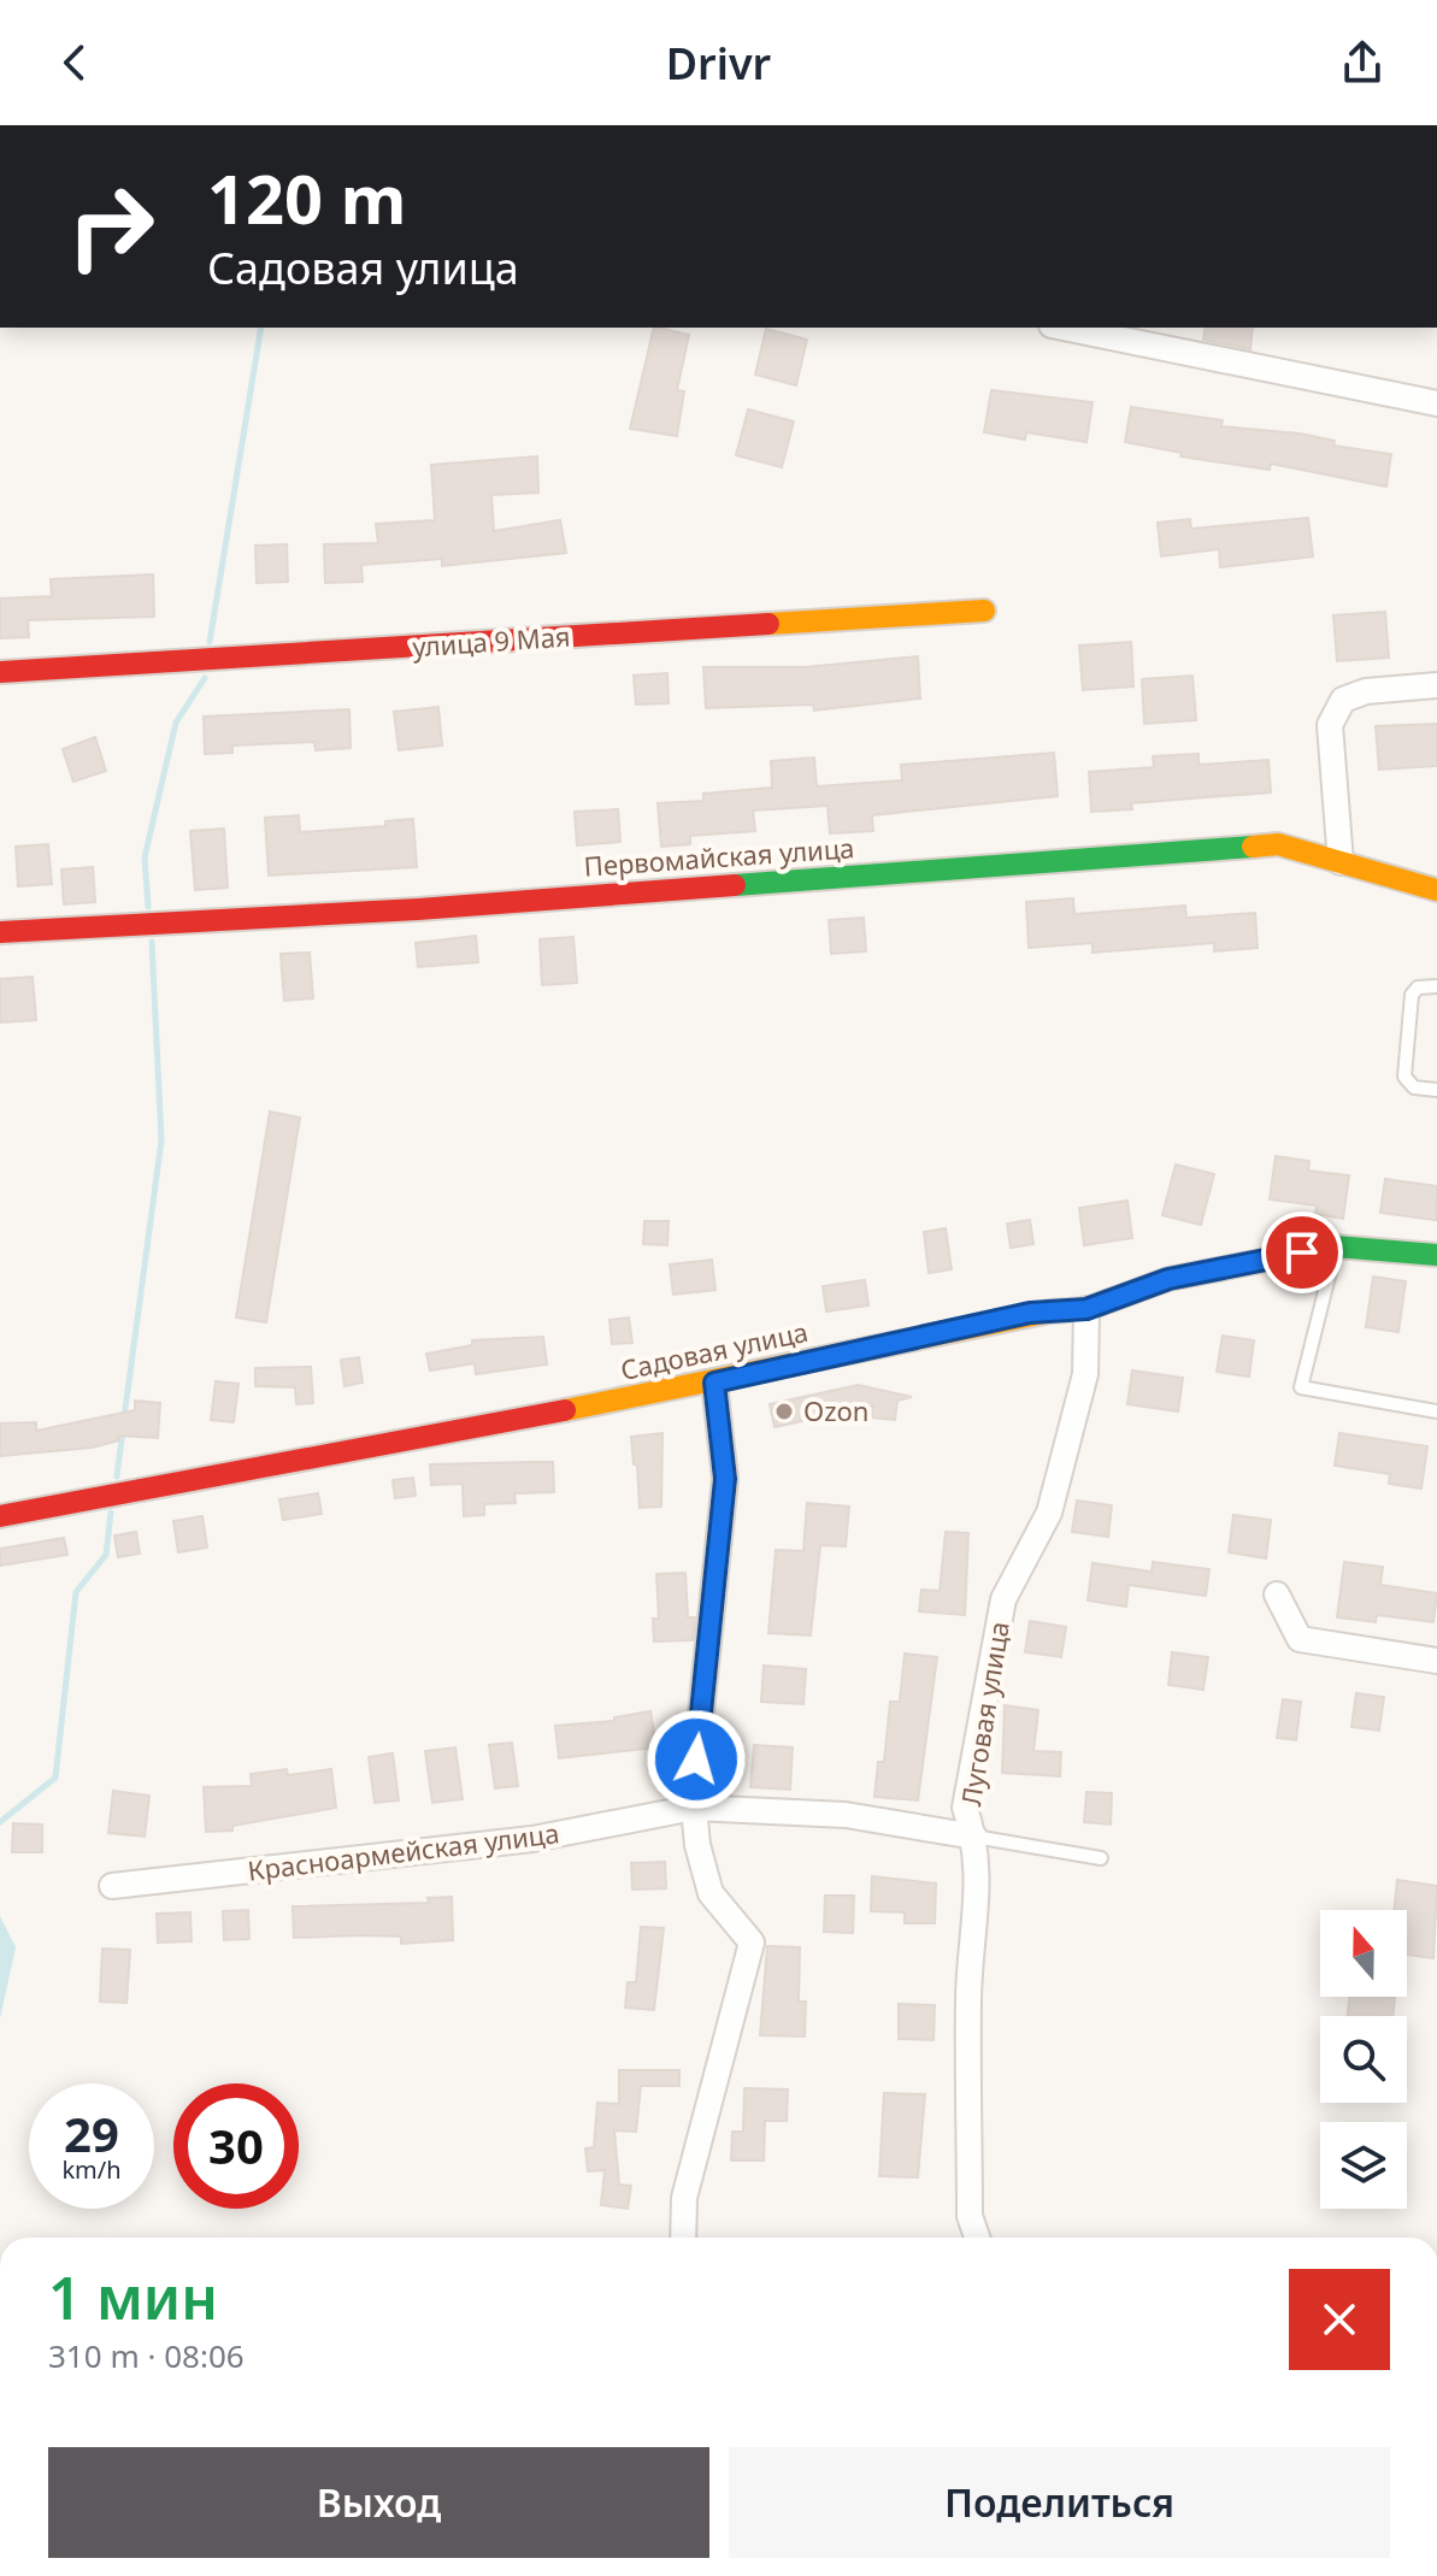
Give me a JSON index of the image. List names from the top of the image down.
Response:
{
  "streets": {
    "street": [
      "улица 9 Мая",
      "Первомайская улица",
      "Садовая улица",
      "Луговая улица",
      "Красноармейская улица"
    ]
  },
  "crossings": [
    ["Садовая улица", "Луговая улица"],
    ["Луговая улица", "Красноармейская улица"]
  ],
  "places": ["Ozon"],
  "north": "top",
  "page": {
    "header": "Drivr",
    "turn": ["120 m", "Садовая улица"],
    "speed": "29 km/h",
    "limit": "30",
    "heading": ["1 мин", "310 m · 08:06"],
    "buttons": ["Выход", "Поделиться"]
  }
}
